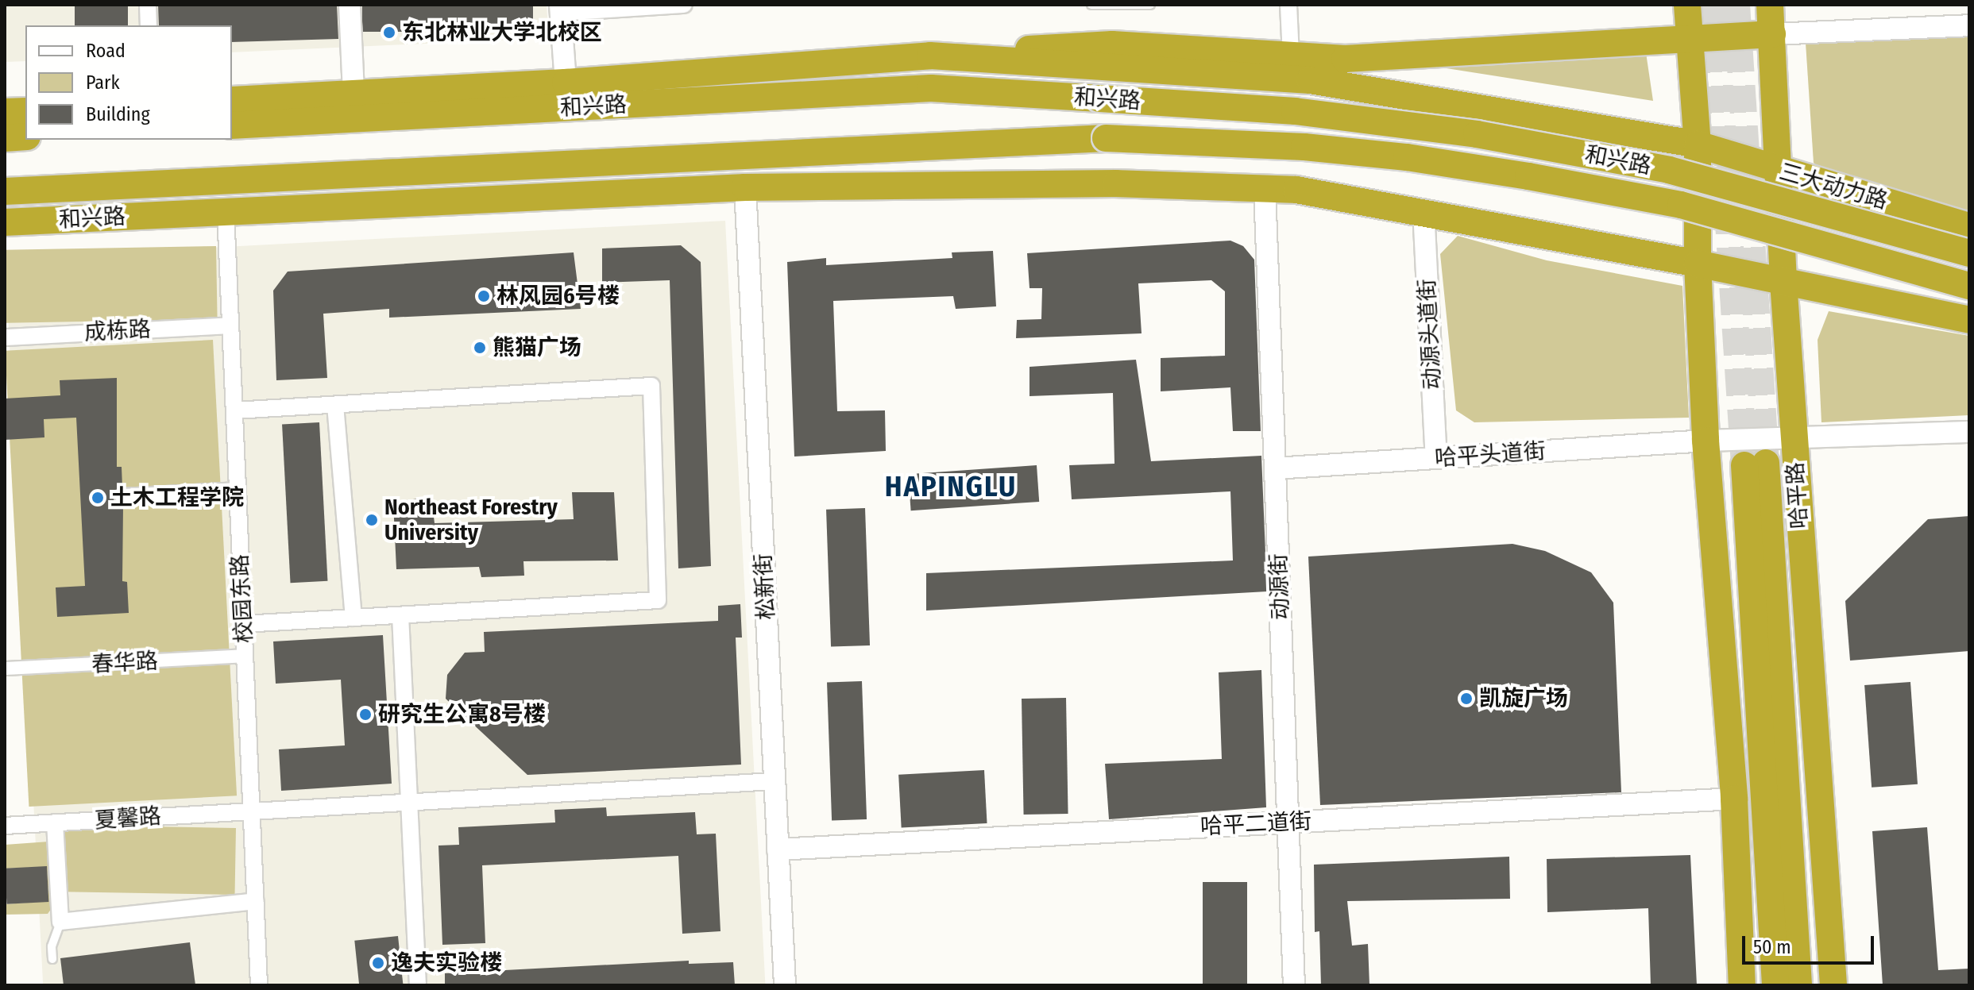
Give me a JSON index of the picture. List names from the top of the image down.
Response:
{
  "streets": {
    "highway": ["和兴路", "三大动力路", "哈平路"],
    "street": [
      "成栋路",
      "动源头道街",
      "哈平头道街",
      "松新街",
      "动源街",
      "校园东路",
      "春华路",
      "夏馨路",
      "哈平二道街"
    ]
  },
  "crossings": [
    ["和兴路", "三大动力路"],
    ["和兴路", "动源头道街"],
    ["和兴路", "哈平路"],
    ["和兴路", "松新街"],
    ["和兴路", "动源街"],
    ["和兴路", "校园东路"],
    ["三大动力路", "哈平路"],
    ["成栋路", "校园东路"],
    ["动源头道街", "哈平头道街"],
    ["哈平头道街", "哈平路"],
    ["哈平头道街", "动源街"],
    ["松新街", "夏馨路"],
    ["松新街", "哈平二道街"],
    ["动源街", "哈平二道街"],
    ["校园东路", "春华路"],
    ["校园东路", "夏馨路"]
  ],
  "districts": ["HAPINGLU"],
  "places": [
    "东北林业大学北校区",
    "林风园6号楼",
    "熊猫广场",
    "土木工程学院",
    "Northeast Forestry University",
    "凯旋广场",
    "研究生公寓8号楼",
    "逸夫实验楼"
  ],
  "legend": ["Road", "Park", "Building"],
  "scale_bar": "50 m"
}
